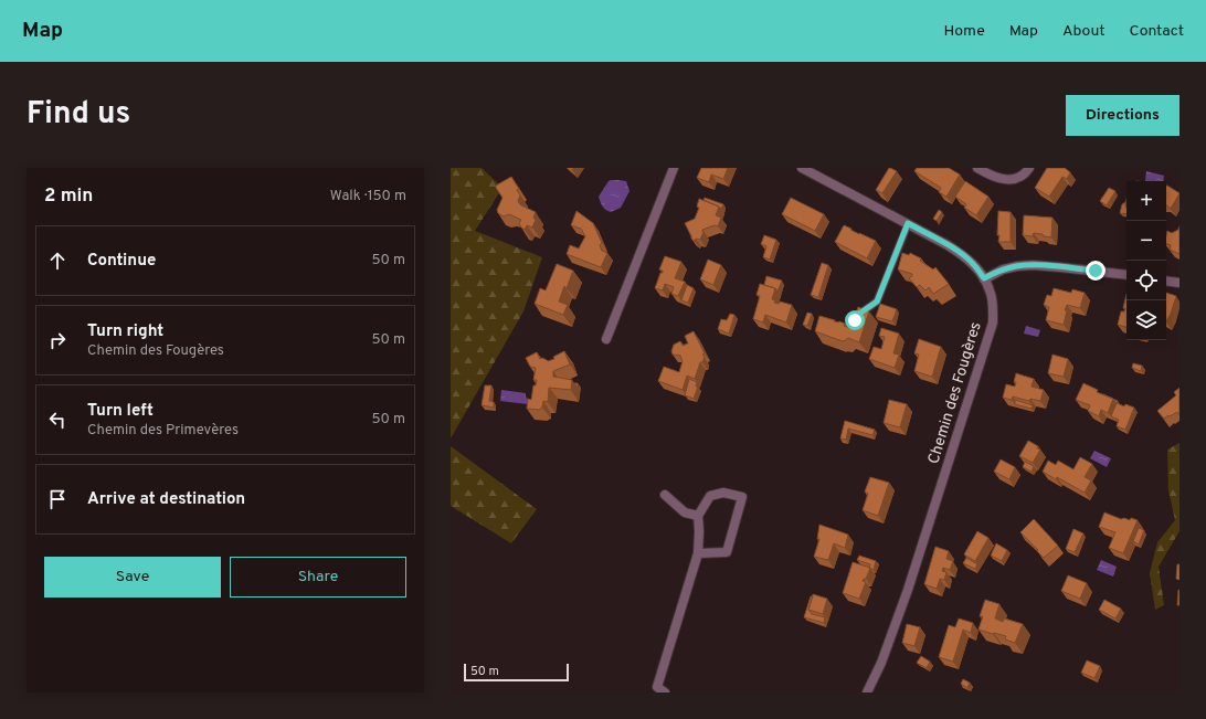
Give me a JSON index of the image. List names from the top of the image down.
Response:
{
  "streets": {
    "street": ["Chemin des Fougères"]
  },
  "scale_bar": "50 m",
  "page": {
    "header": "Map",
    "nav": [
      "Home",
      "Map",
      "About",
      "Contact"
    ],
    "title": "Find us",
    "buttons": [
      "Directions",
      ["Save", "Share"]
    ],
    "heading": ["2 min", "Walk · 150 m"],
    "map_buttons": ["+", "−"],
    "list": [
      ["Continue", "50 m"],
      ["Turn right", "Chemin des Fougères", "50 m"],
      ["Turn left", "Chemin des Primevères", "50 m"],
      "Arrive at destination"
    ],
    "scale": "50 m"
  }
}
